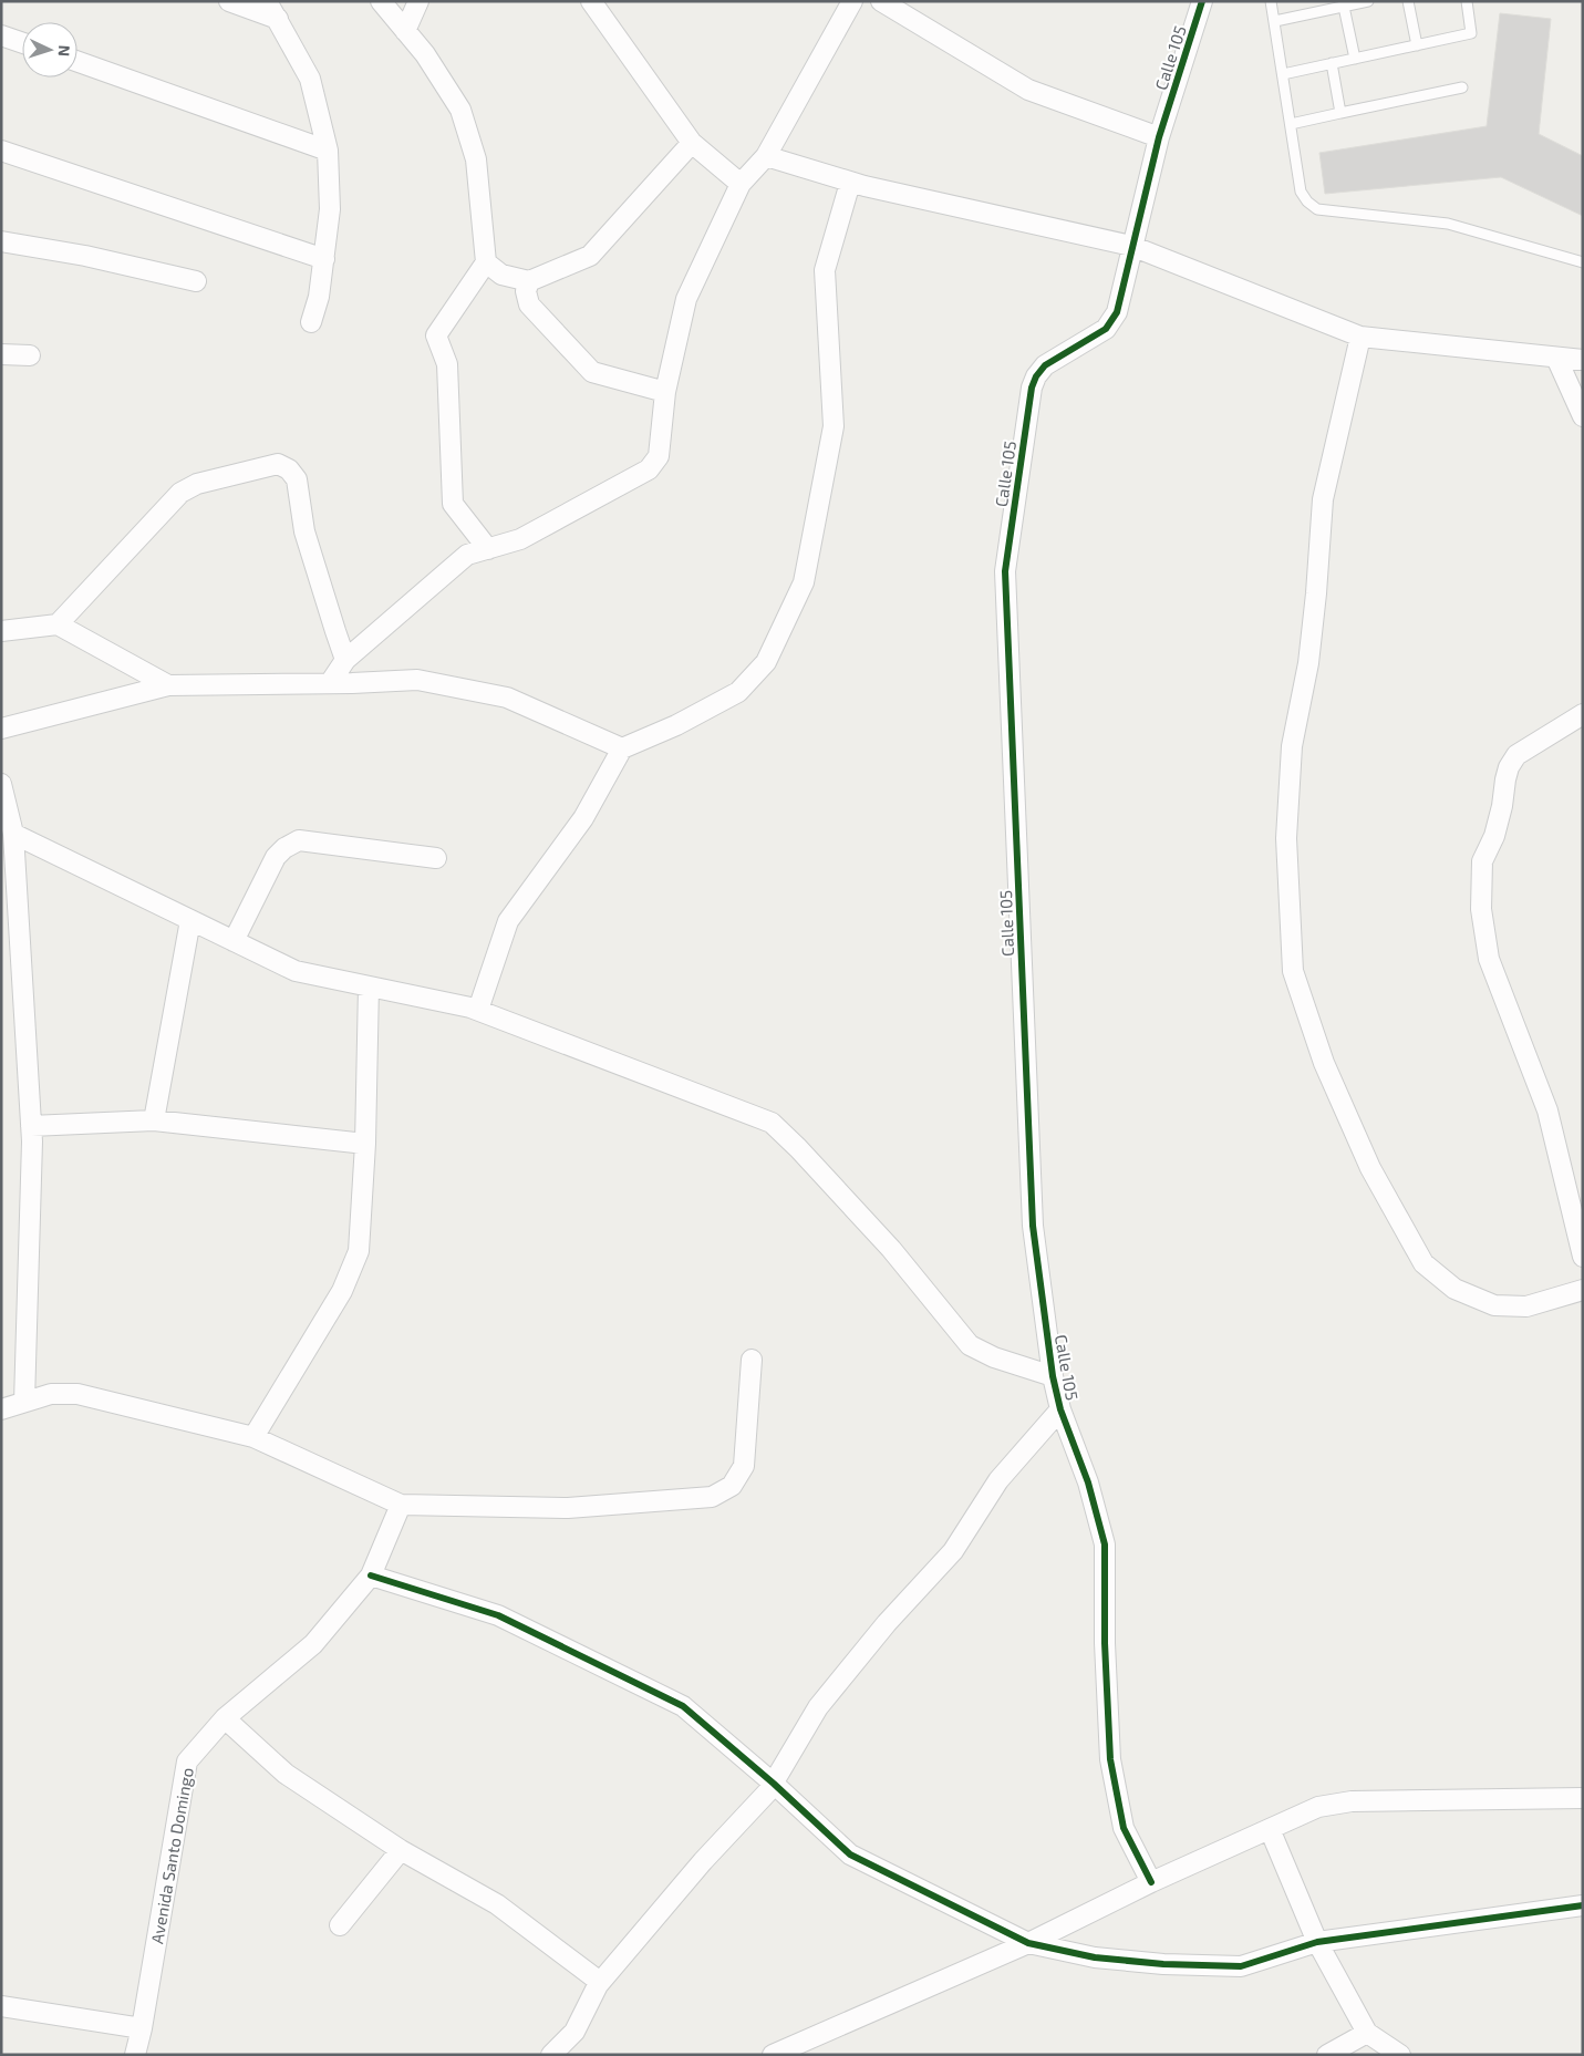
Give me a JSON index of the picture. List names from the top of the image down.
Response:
{
  "streets": {
    "street": ["Calle 105", "Avenida Santo Domingo"]
  },
  "north": "right"
}
